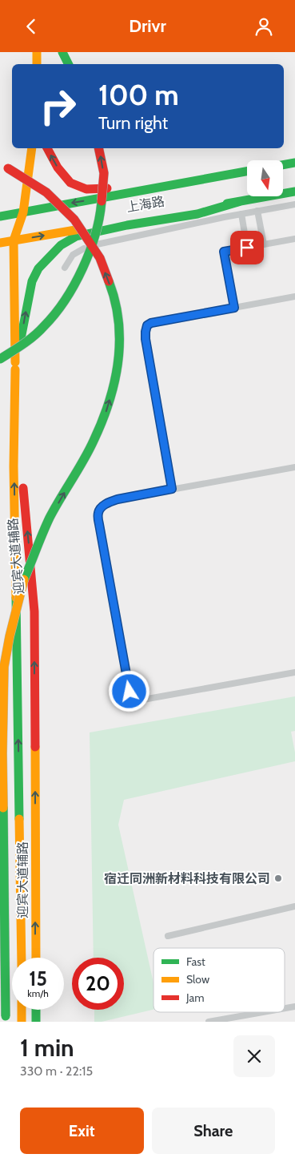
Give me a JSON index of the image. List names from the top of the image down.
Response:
{
  "streets": {
    "main road": ["上海路", "迎宾大道辅路"]
  },
  "crossings": [
    ["上海路", "迎宾大道辅路"]
  ],
  "places": ["宿迁同洲新材料科技有限公司"],
  "legend": ["Fast", "Slow", "Jam"],
  "north": "bottom",
  "page": {
    "header": "Drivr",
    "turn": ["100 m", "Turn right"],
    "speed": "15 km/h",
    "limit": "20",
    "heading": ["1 min", "330 m · 22:15"],
    "buttons": ["Exit", "Share"]
  }
}
